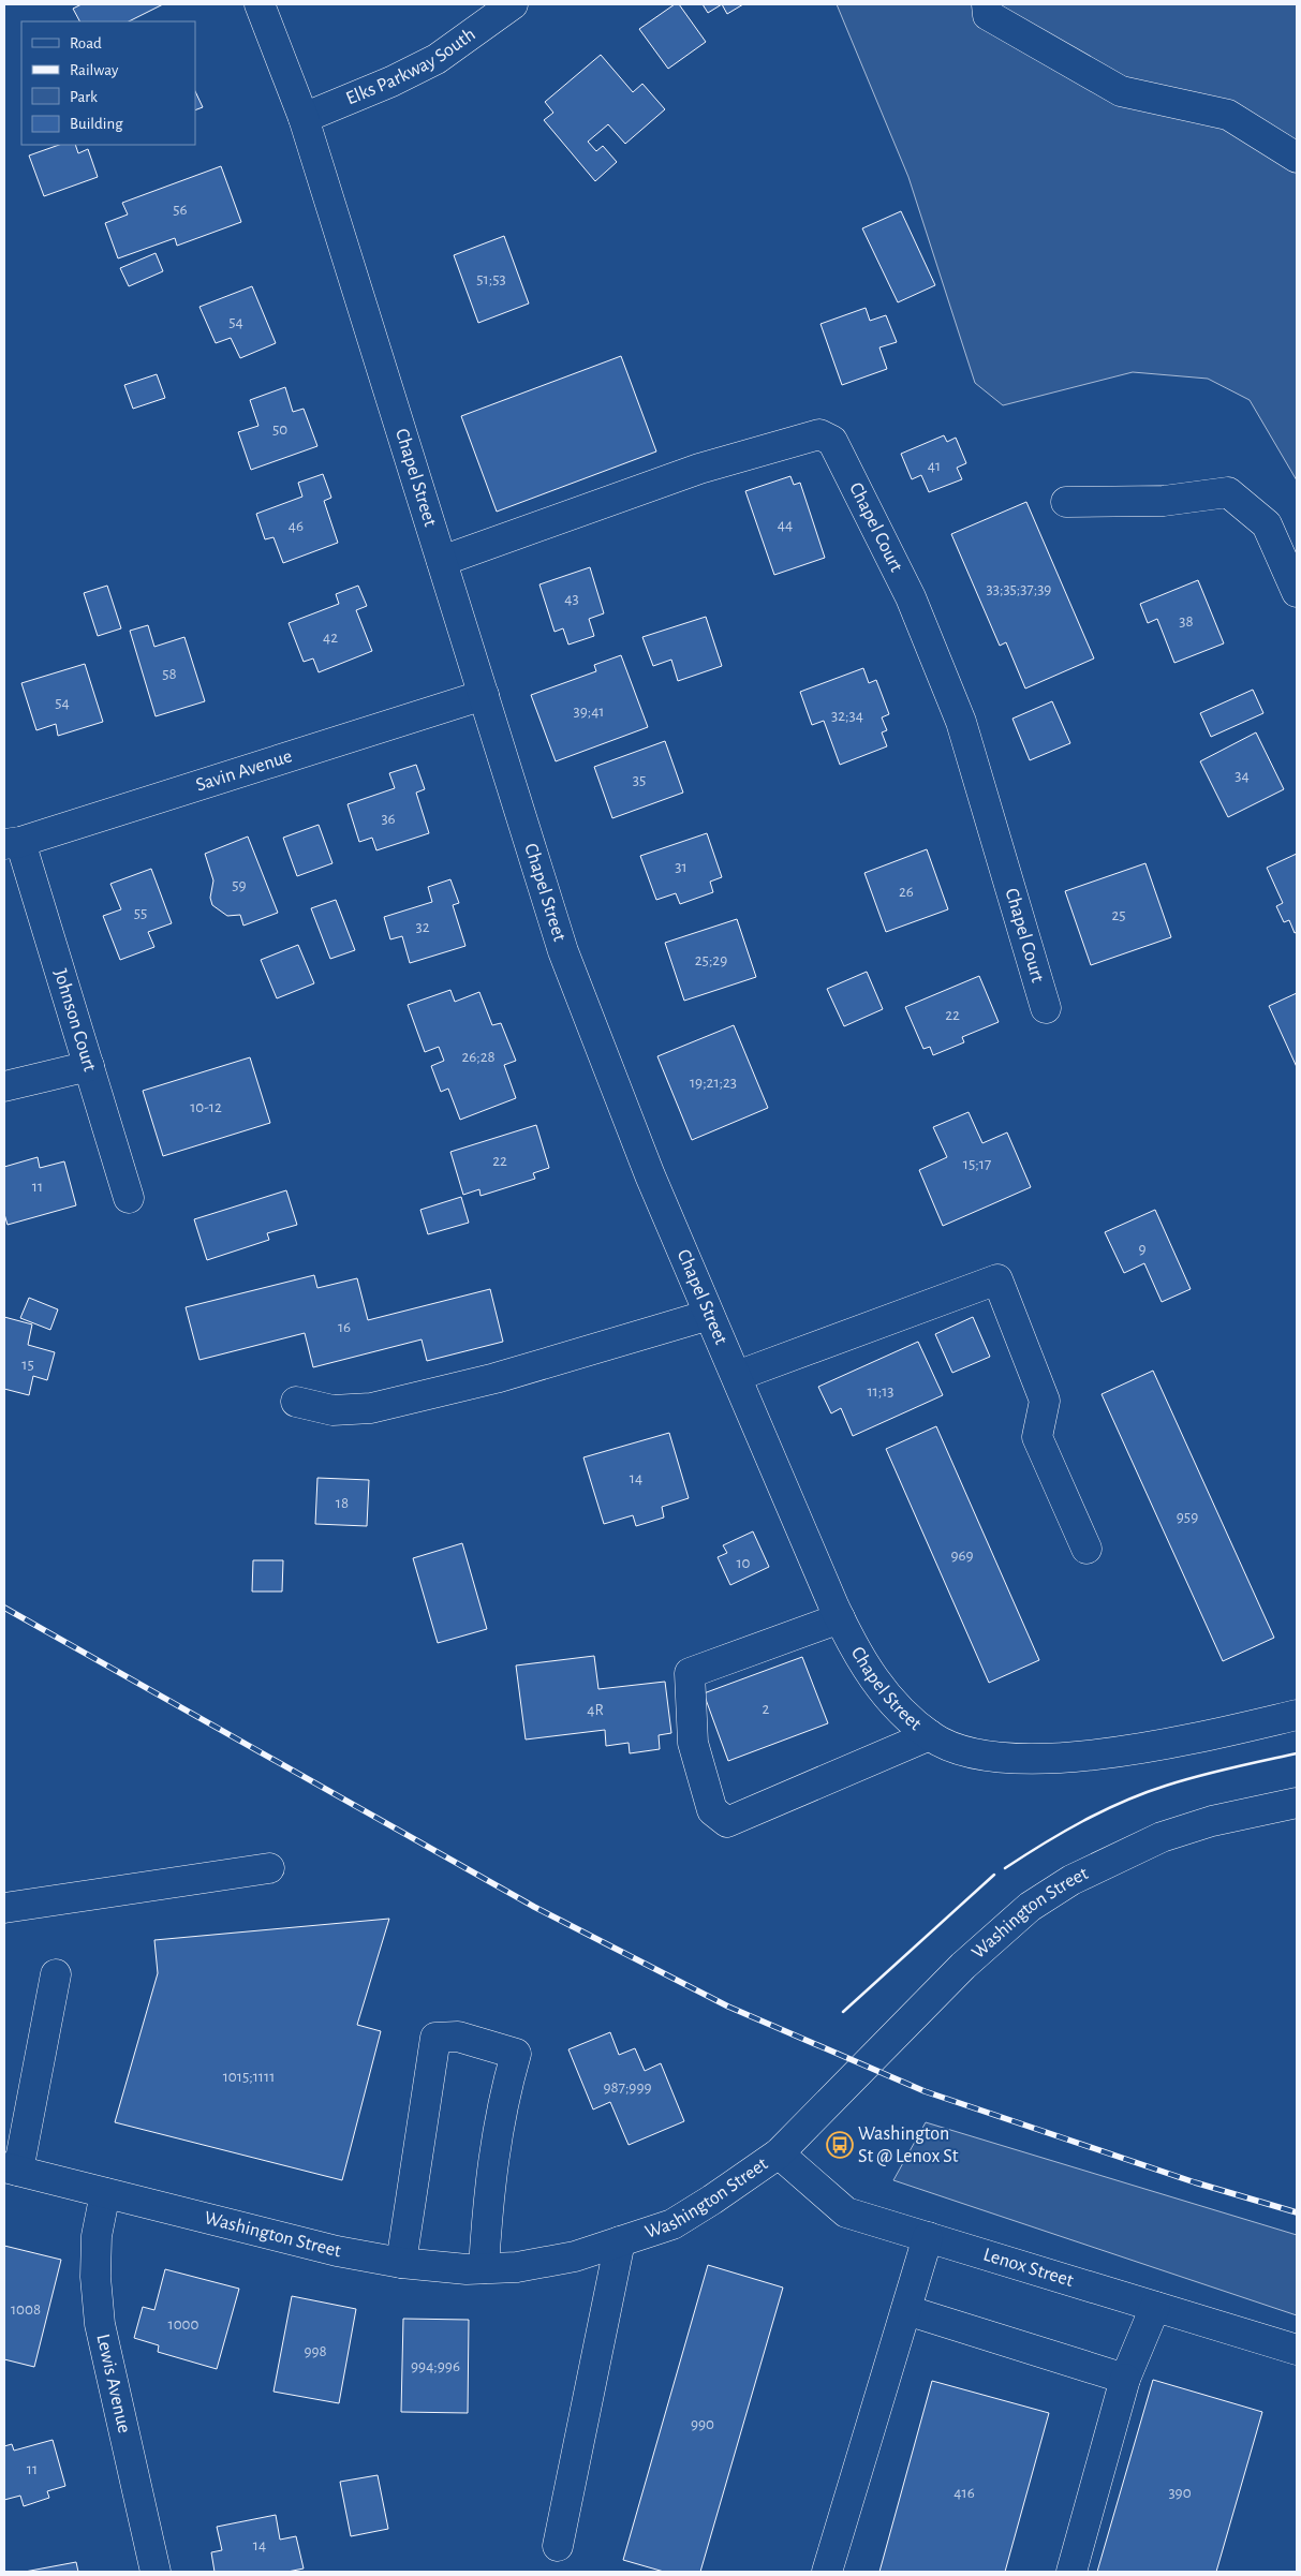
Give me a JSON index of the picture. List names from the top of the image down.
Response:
{
  "streets": {
    "main road": [
      "Elks Parkway South",
      "Chapel Street",
      "Chapel Court",
      "Savin Avenue",
      "Johnson Court",
      "Washington Street",
      "Lenox Street",
      "Lewis Avenue"
    ]
  },
  "crossings": [
    ["Elks Parkway South", "Chapel Street"],
    ["Chapel Street", "Chapel Court"],
    ["Chapel Street", "Savin Avenue"],
    ["Savin Avenue", "Johnson Court"],
    ["Washington Street", "Lenox Street"],
    ["Washington Street", "Lewis Avenue"]
  ],
  "places": {
    "bus stop": ["Washington St @ Lenox St"]
  },
  "house_numbers": [
    "56",
    "51;53",
    "54",
    "50",
    "41",
    "44",
    "46",
    "33;35;37;39",
    "43",
    "38",
    "42",
    "58",
    "54",
    "39;41",
    "32;34",
    "34",
    "35",
    "36",
    "31",
    "59",
    "26",
    "55",
    "25",
    "32",
    "25;29",
    "22",
    "26;28",
    "19;21;23",
    "10-12",
    "22",
    "15;17",
    "11",
    "9",
    "16",
    "15",
    "11;13",
    "14",
    "18",
    "959",
    "969",
    "10",
    "2",
    "4R",
    "1015;1111",
    "987;999",
    "1008",
    "1000",
    "998",
    "994;996",
    "990",
    "11",
    "416",
    "390",
    "14"
  ],
  "legend": [
    "Road",
    "Railway",
    "Park",
    "Building"
  ]
}
